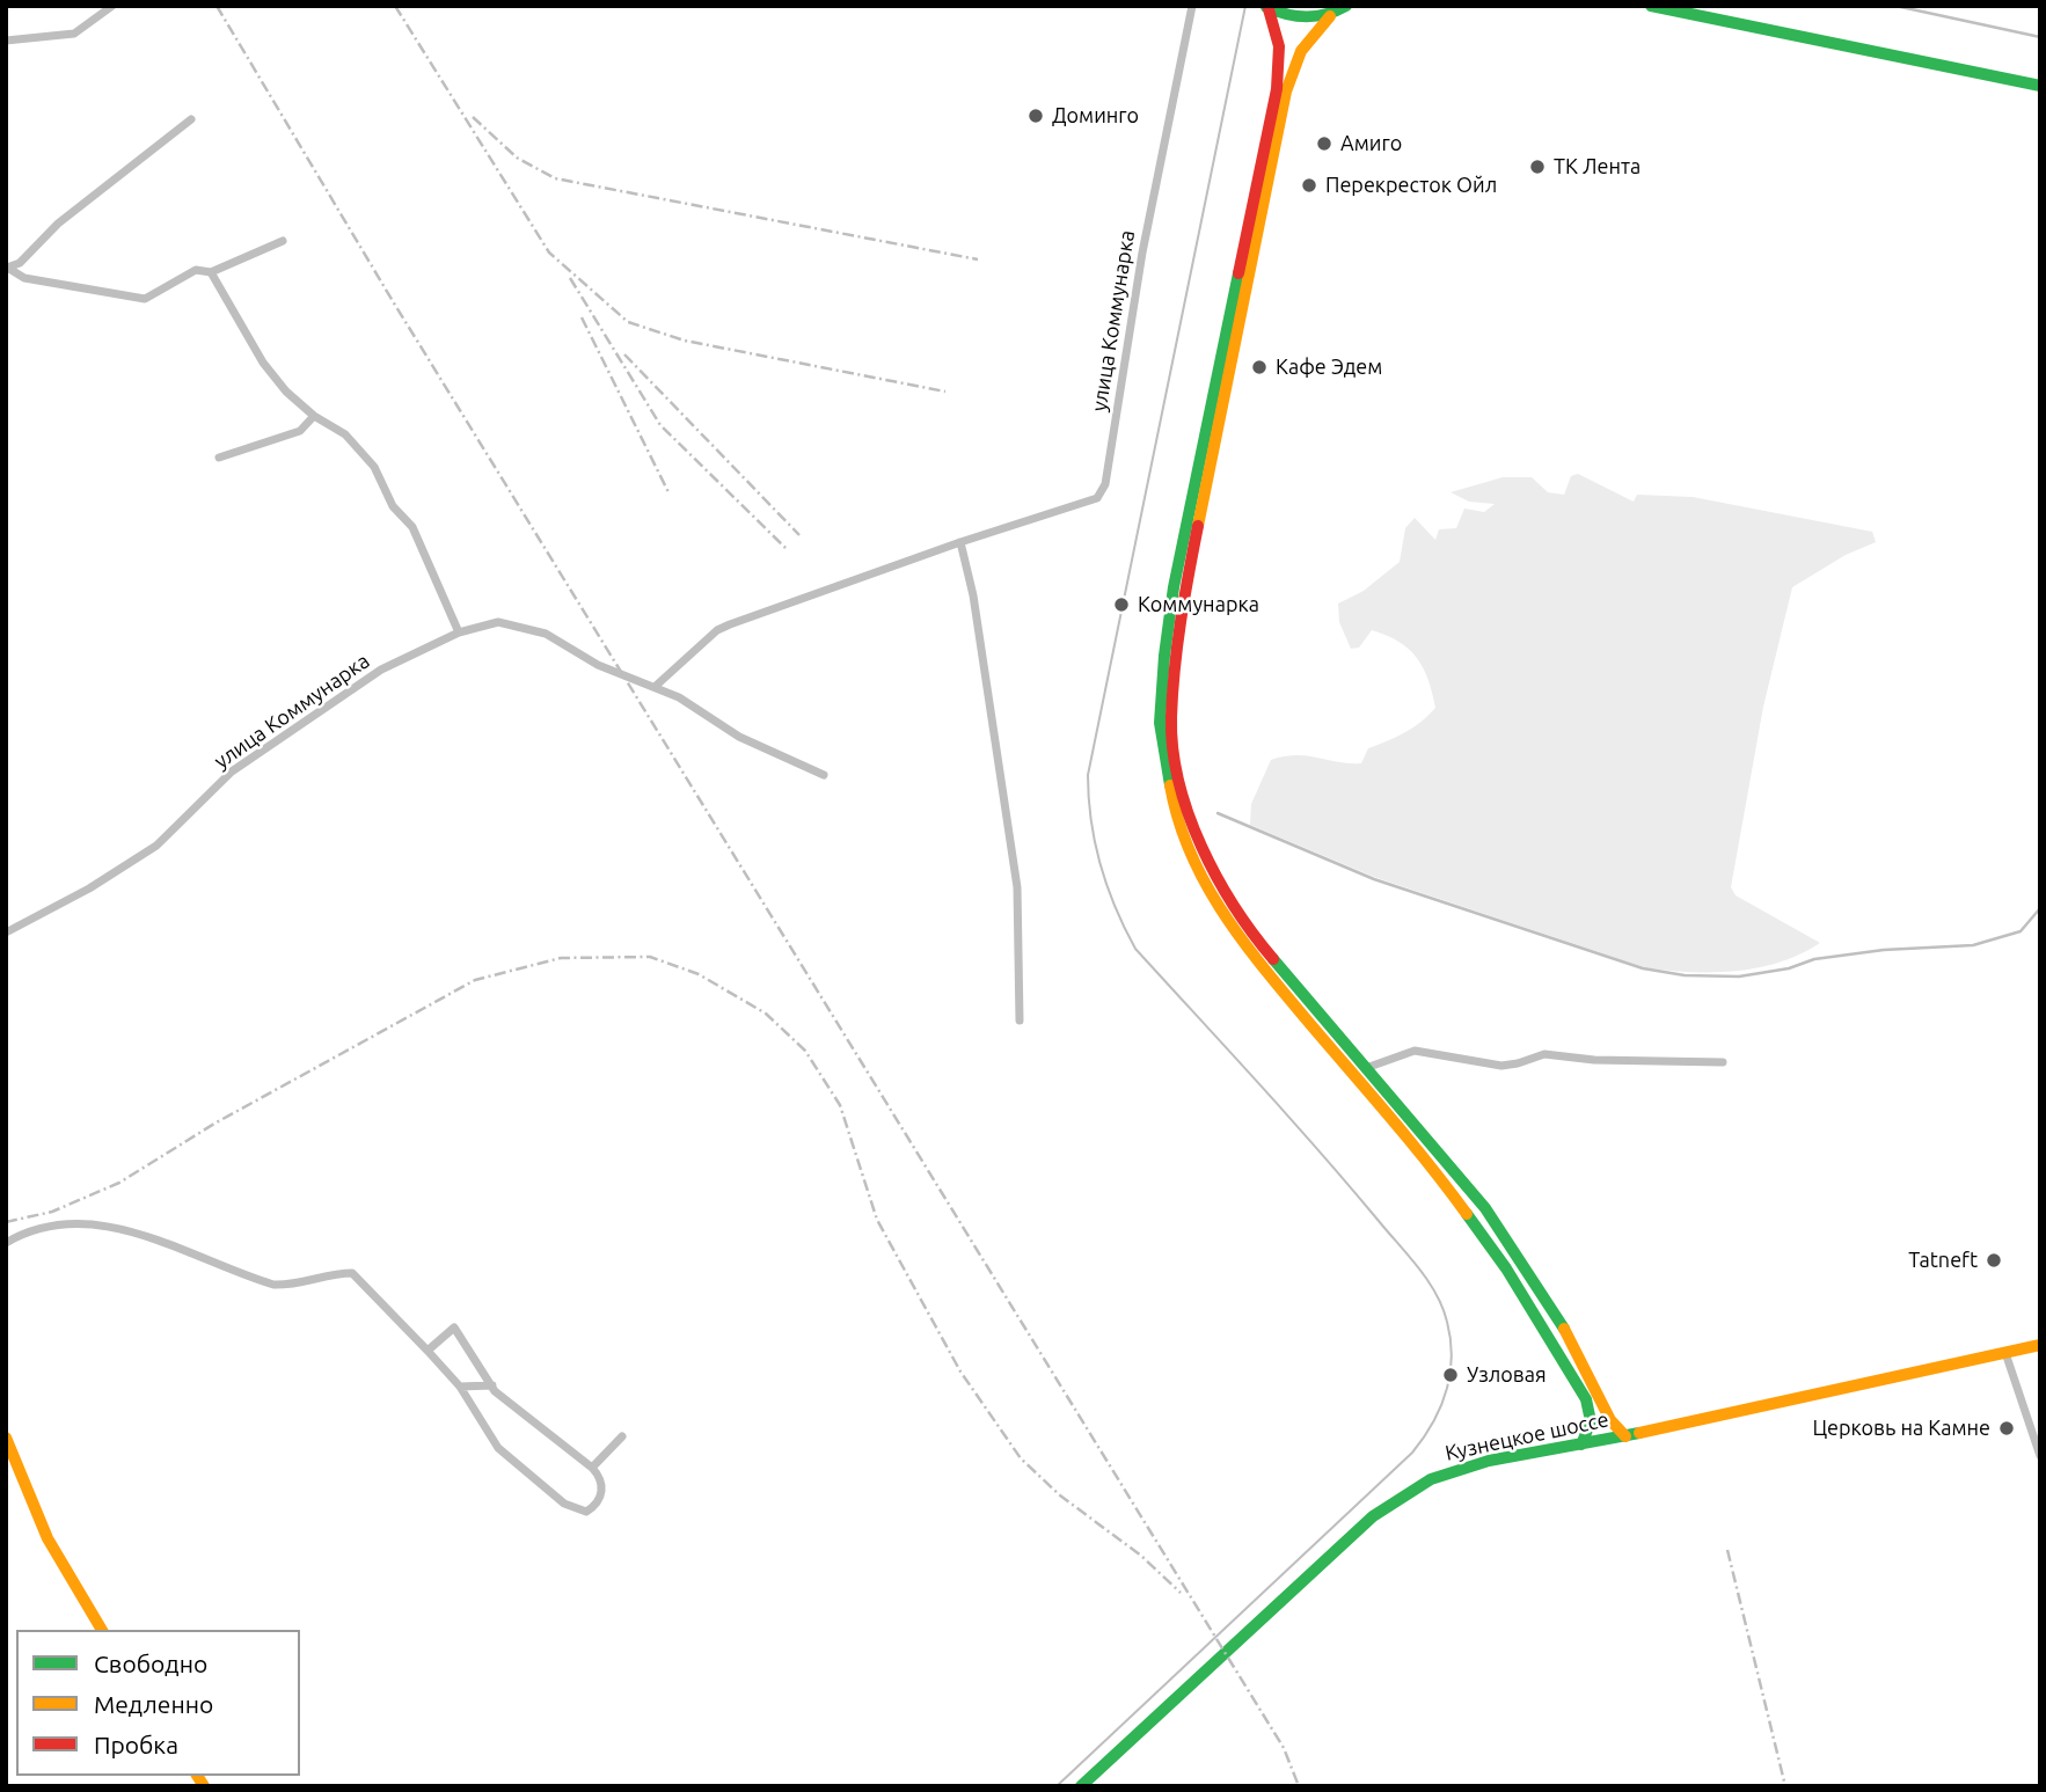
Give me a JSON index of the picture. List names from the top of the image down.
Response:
{
  "streets": {
    "main road": ["Кузнецкое шоссе"],
    "street": ["улица Коммунарка"]
  },
  "places": [
    "Доминго",
    "Амиго",
    "ТК Лента",
    "Перекресток Ойл",
    "Кафе Эдем",
    "Коммунарка",
    "Tatneft",
    "Узловая",
    "Церковь на Камне"
  ],
  "legend": ["Свободно", "Медленно", "Пробка"]
}
